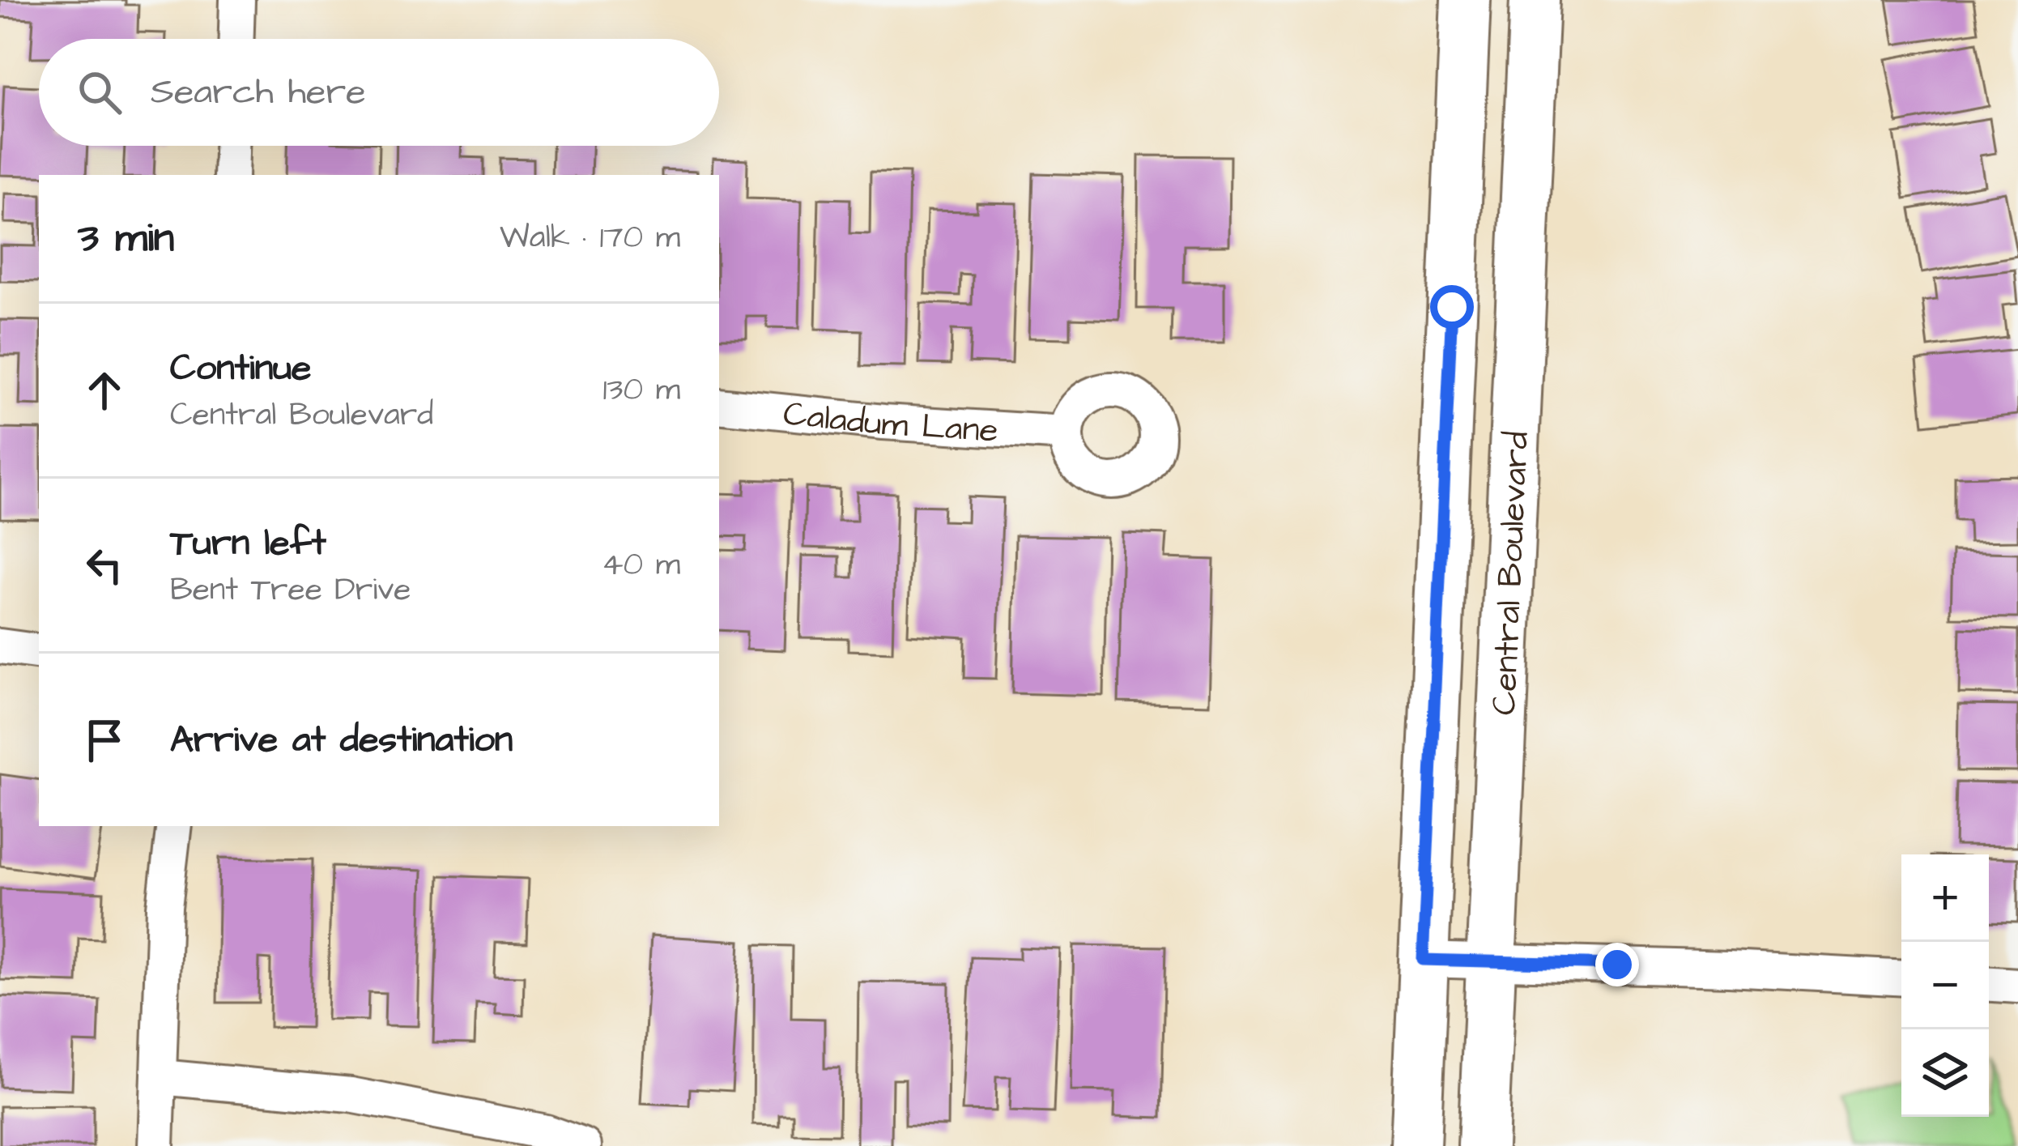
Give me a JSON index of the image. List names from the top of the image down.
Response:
{
  "streets": {
    "street": ["Caladum Lane", "Central Boulevard"]
  },
  "page": {
    "search": "Search here",
    "heading": ["3 min", "Walk · 170 m"],
    "list": [
      ["Continue", "Central Boulevard", "130 m"],
      ["Turn left", "Bent Tree Drive", "40 m"],
      "Arrive at destination"
    ],
    "map_buttons": ["+", "−"]
  }
}
